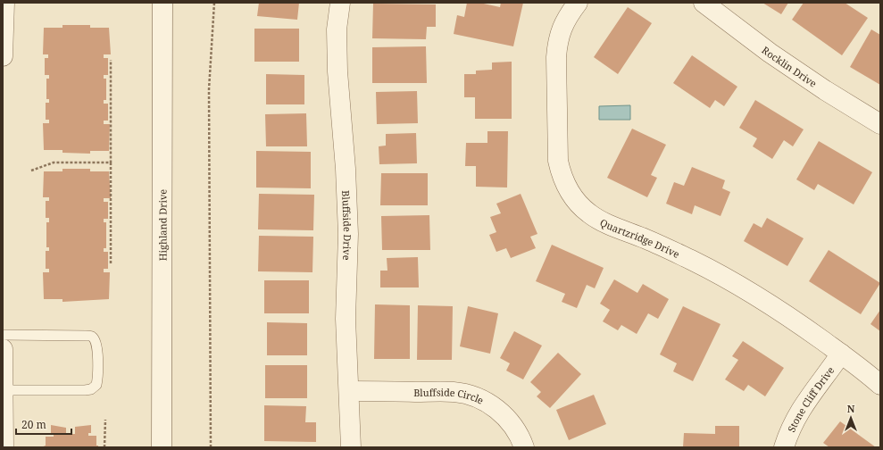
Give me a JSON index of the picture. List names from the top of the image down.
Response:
{
  "streets": {
    "street": [
      "Rocklin Drive",
      "Highland Drive",
      "Bluffside Drive",
      "Quartzridge Drive",
      "Bluffside Circle",
      "Stone Cliff Drive"
    ]
  },
  "crossings": [
    ["Bluffside Drive", "Bluffside Circle"],
    ["Quartzridge Drive", "Stone Cliff Drive"]
  ],
  "scale_bar": "20 m",
  "north": "top"
}
